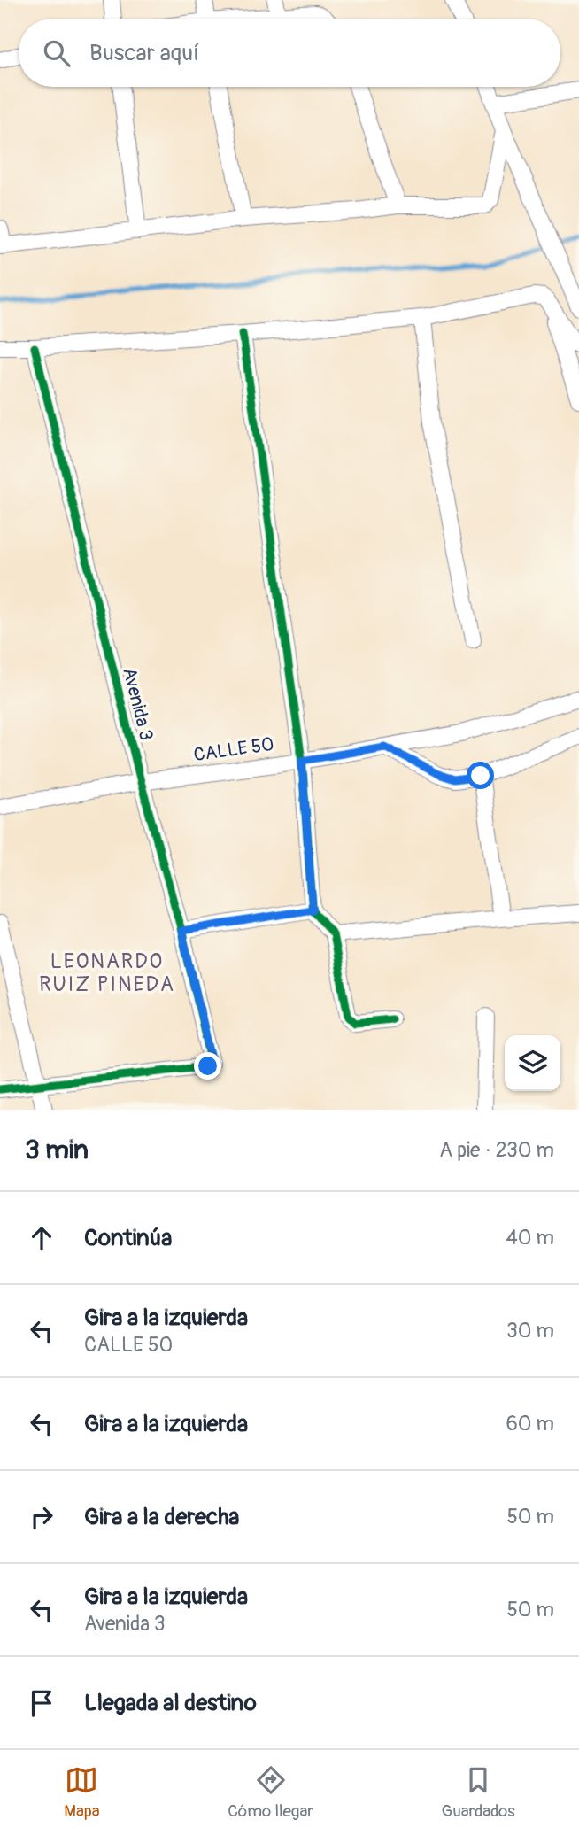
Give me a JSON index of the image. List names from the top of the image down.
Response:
{
  "streets": {
    "street": ["Avenida 3", "CALLE 50"]
  },
  "crossings": [
    ["Avenida 3", "CALLE 50"]
  ],
  "districts": ["LEONARDO RUIZ PINEDA"],
  "page": {
    "search": "Buscar aquí",
    "heading": ["3 min", "A pie · 230 m"],
    "list": [
      ["Continúa", "40 m"],
      ["Gira a la izquierda", "CALLE 50", "30 m"],
      ["Gira a la izquierda", "60 m"],
      ["Gira a la derecha", "50 m"],
      ["Gira a la izquierda", "Avenida 3", "50 m"],
      "Llegada al destino"
    ],
    "nav": ["Mapa", "Cómo llegar", "Guardados"]
  }
}
